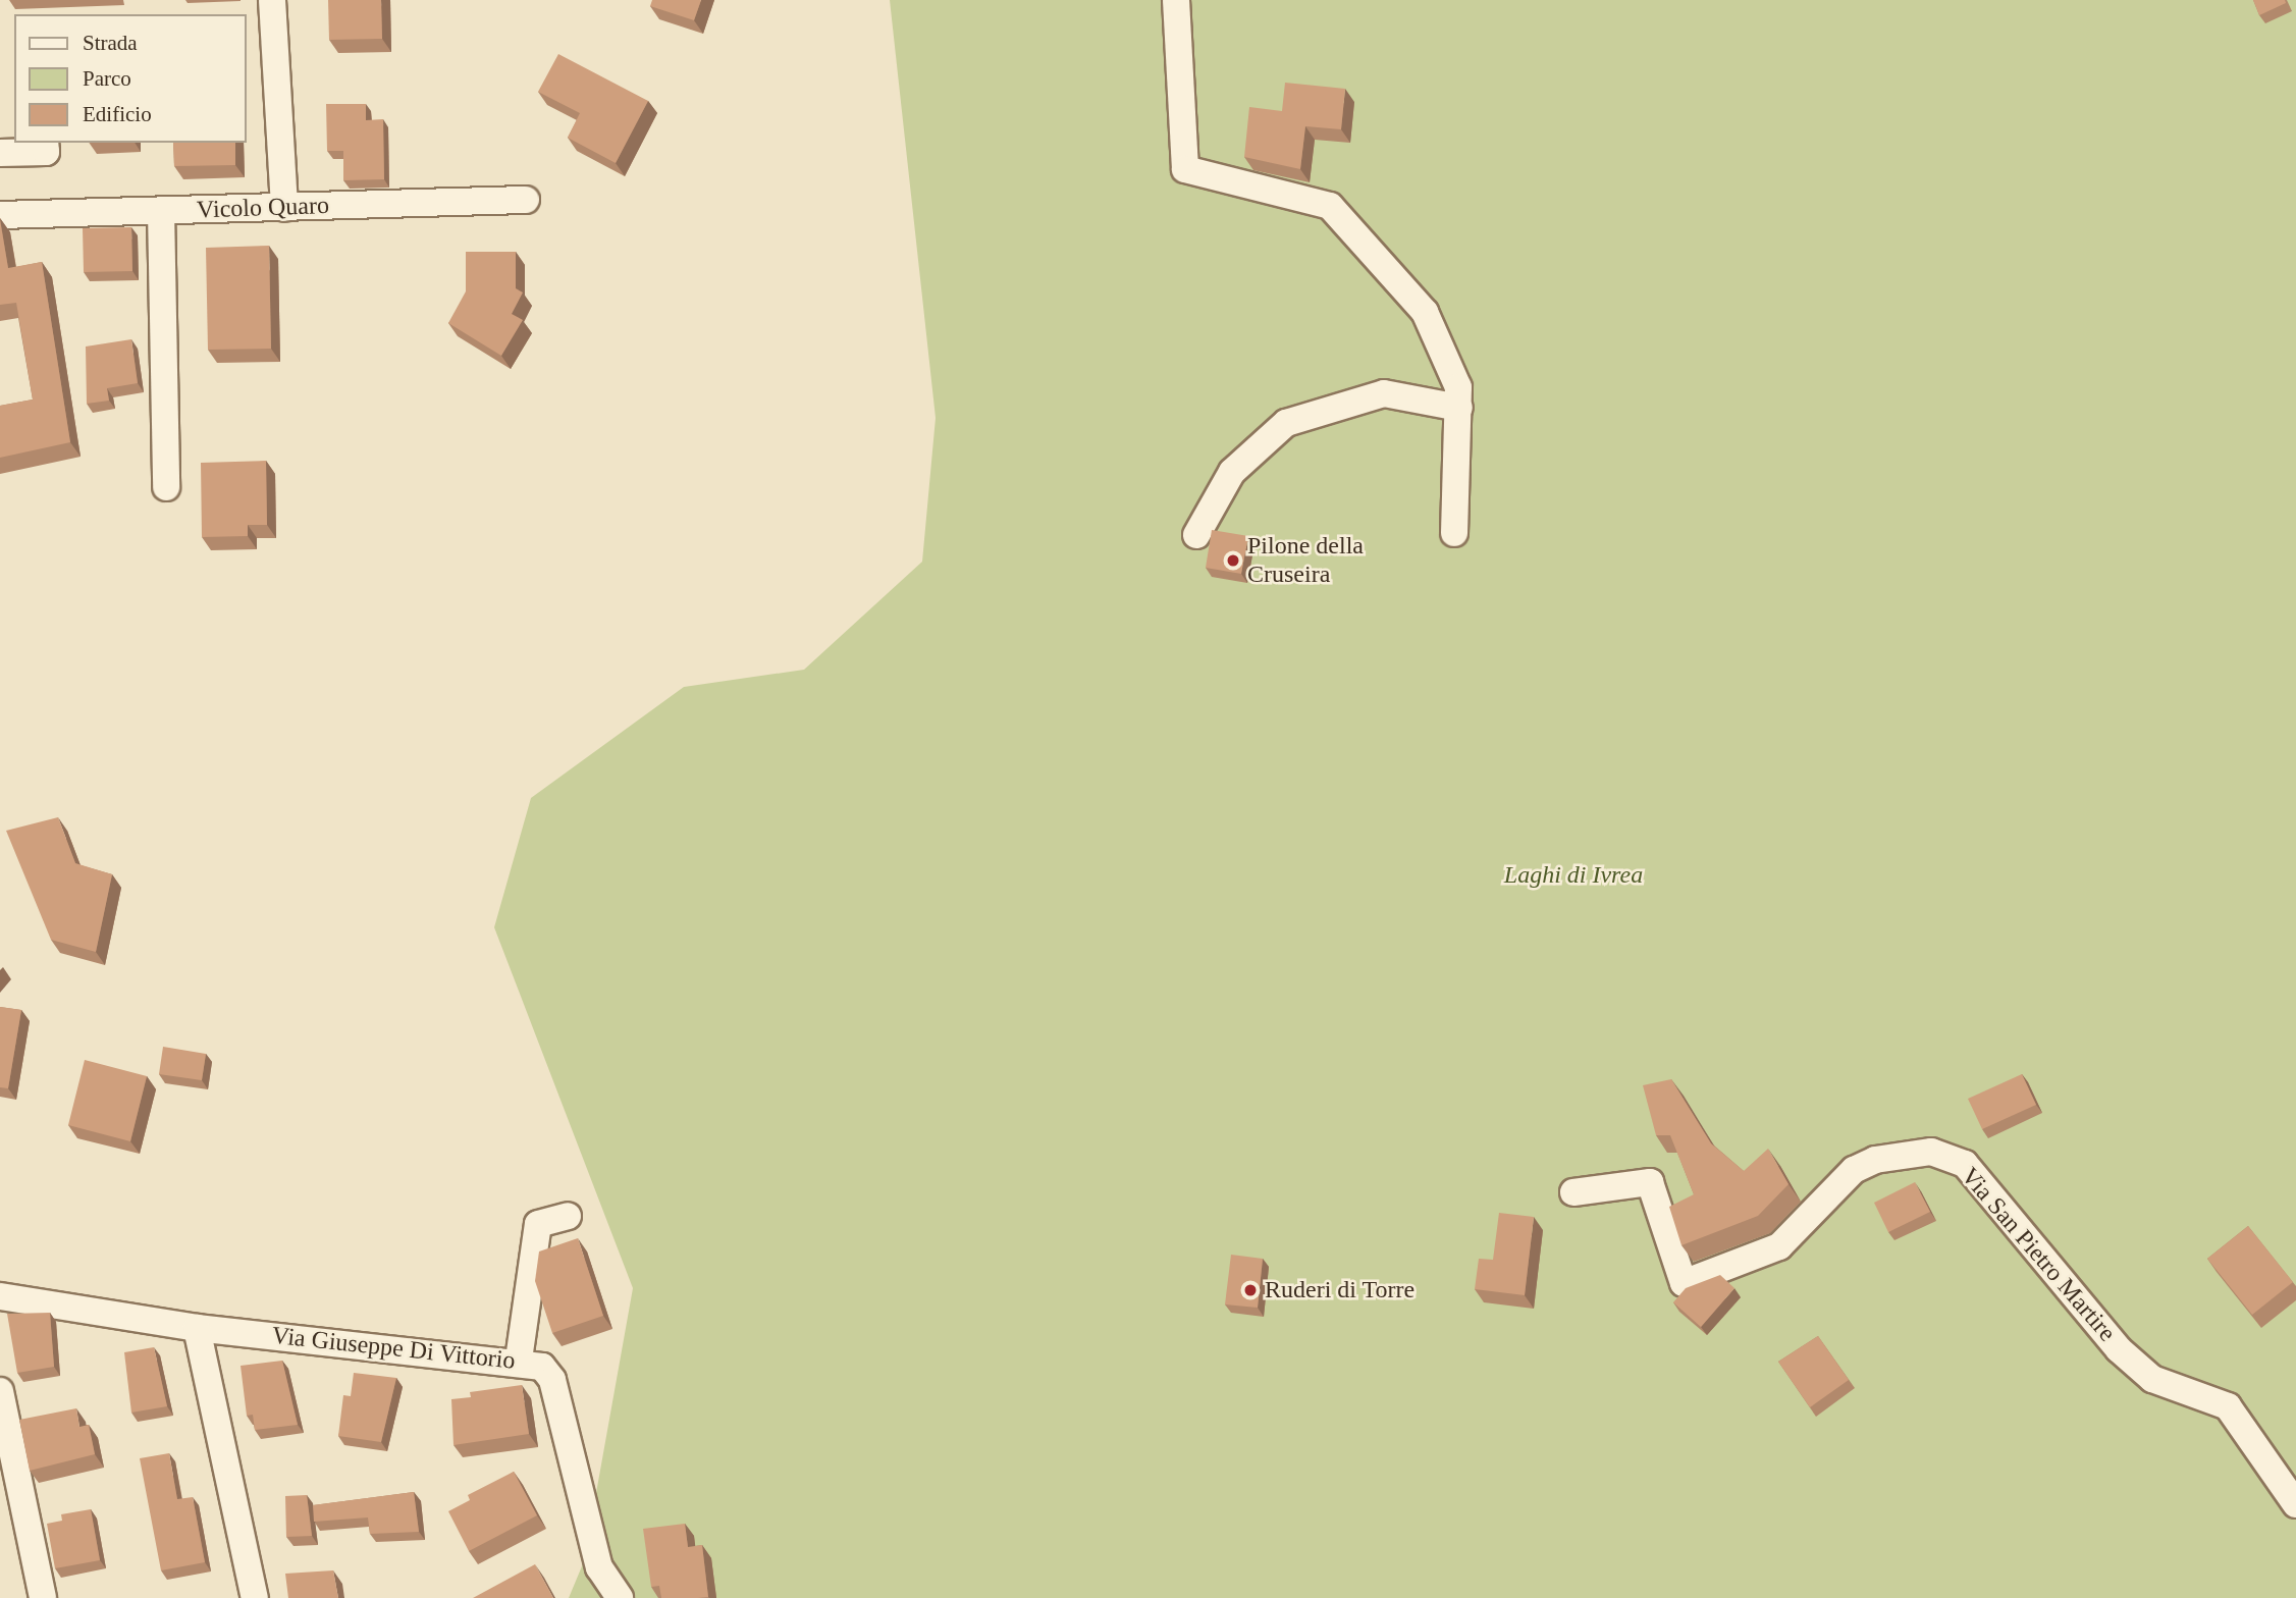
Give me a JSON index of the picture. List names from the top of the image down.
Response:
{
  "streets": {
    "street": ["Vicolo Quaro", "Via San Pietro Martire", "Via Giuseppe Di Vittorio"]
  },
  "parks": ["Laghi di Ivrea"],
  "places": ["Pilone della Cruseira", "Ruderi di Torre"],
  "legend": ["Strada", "Parco", "Edificio"]
}
